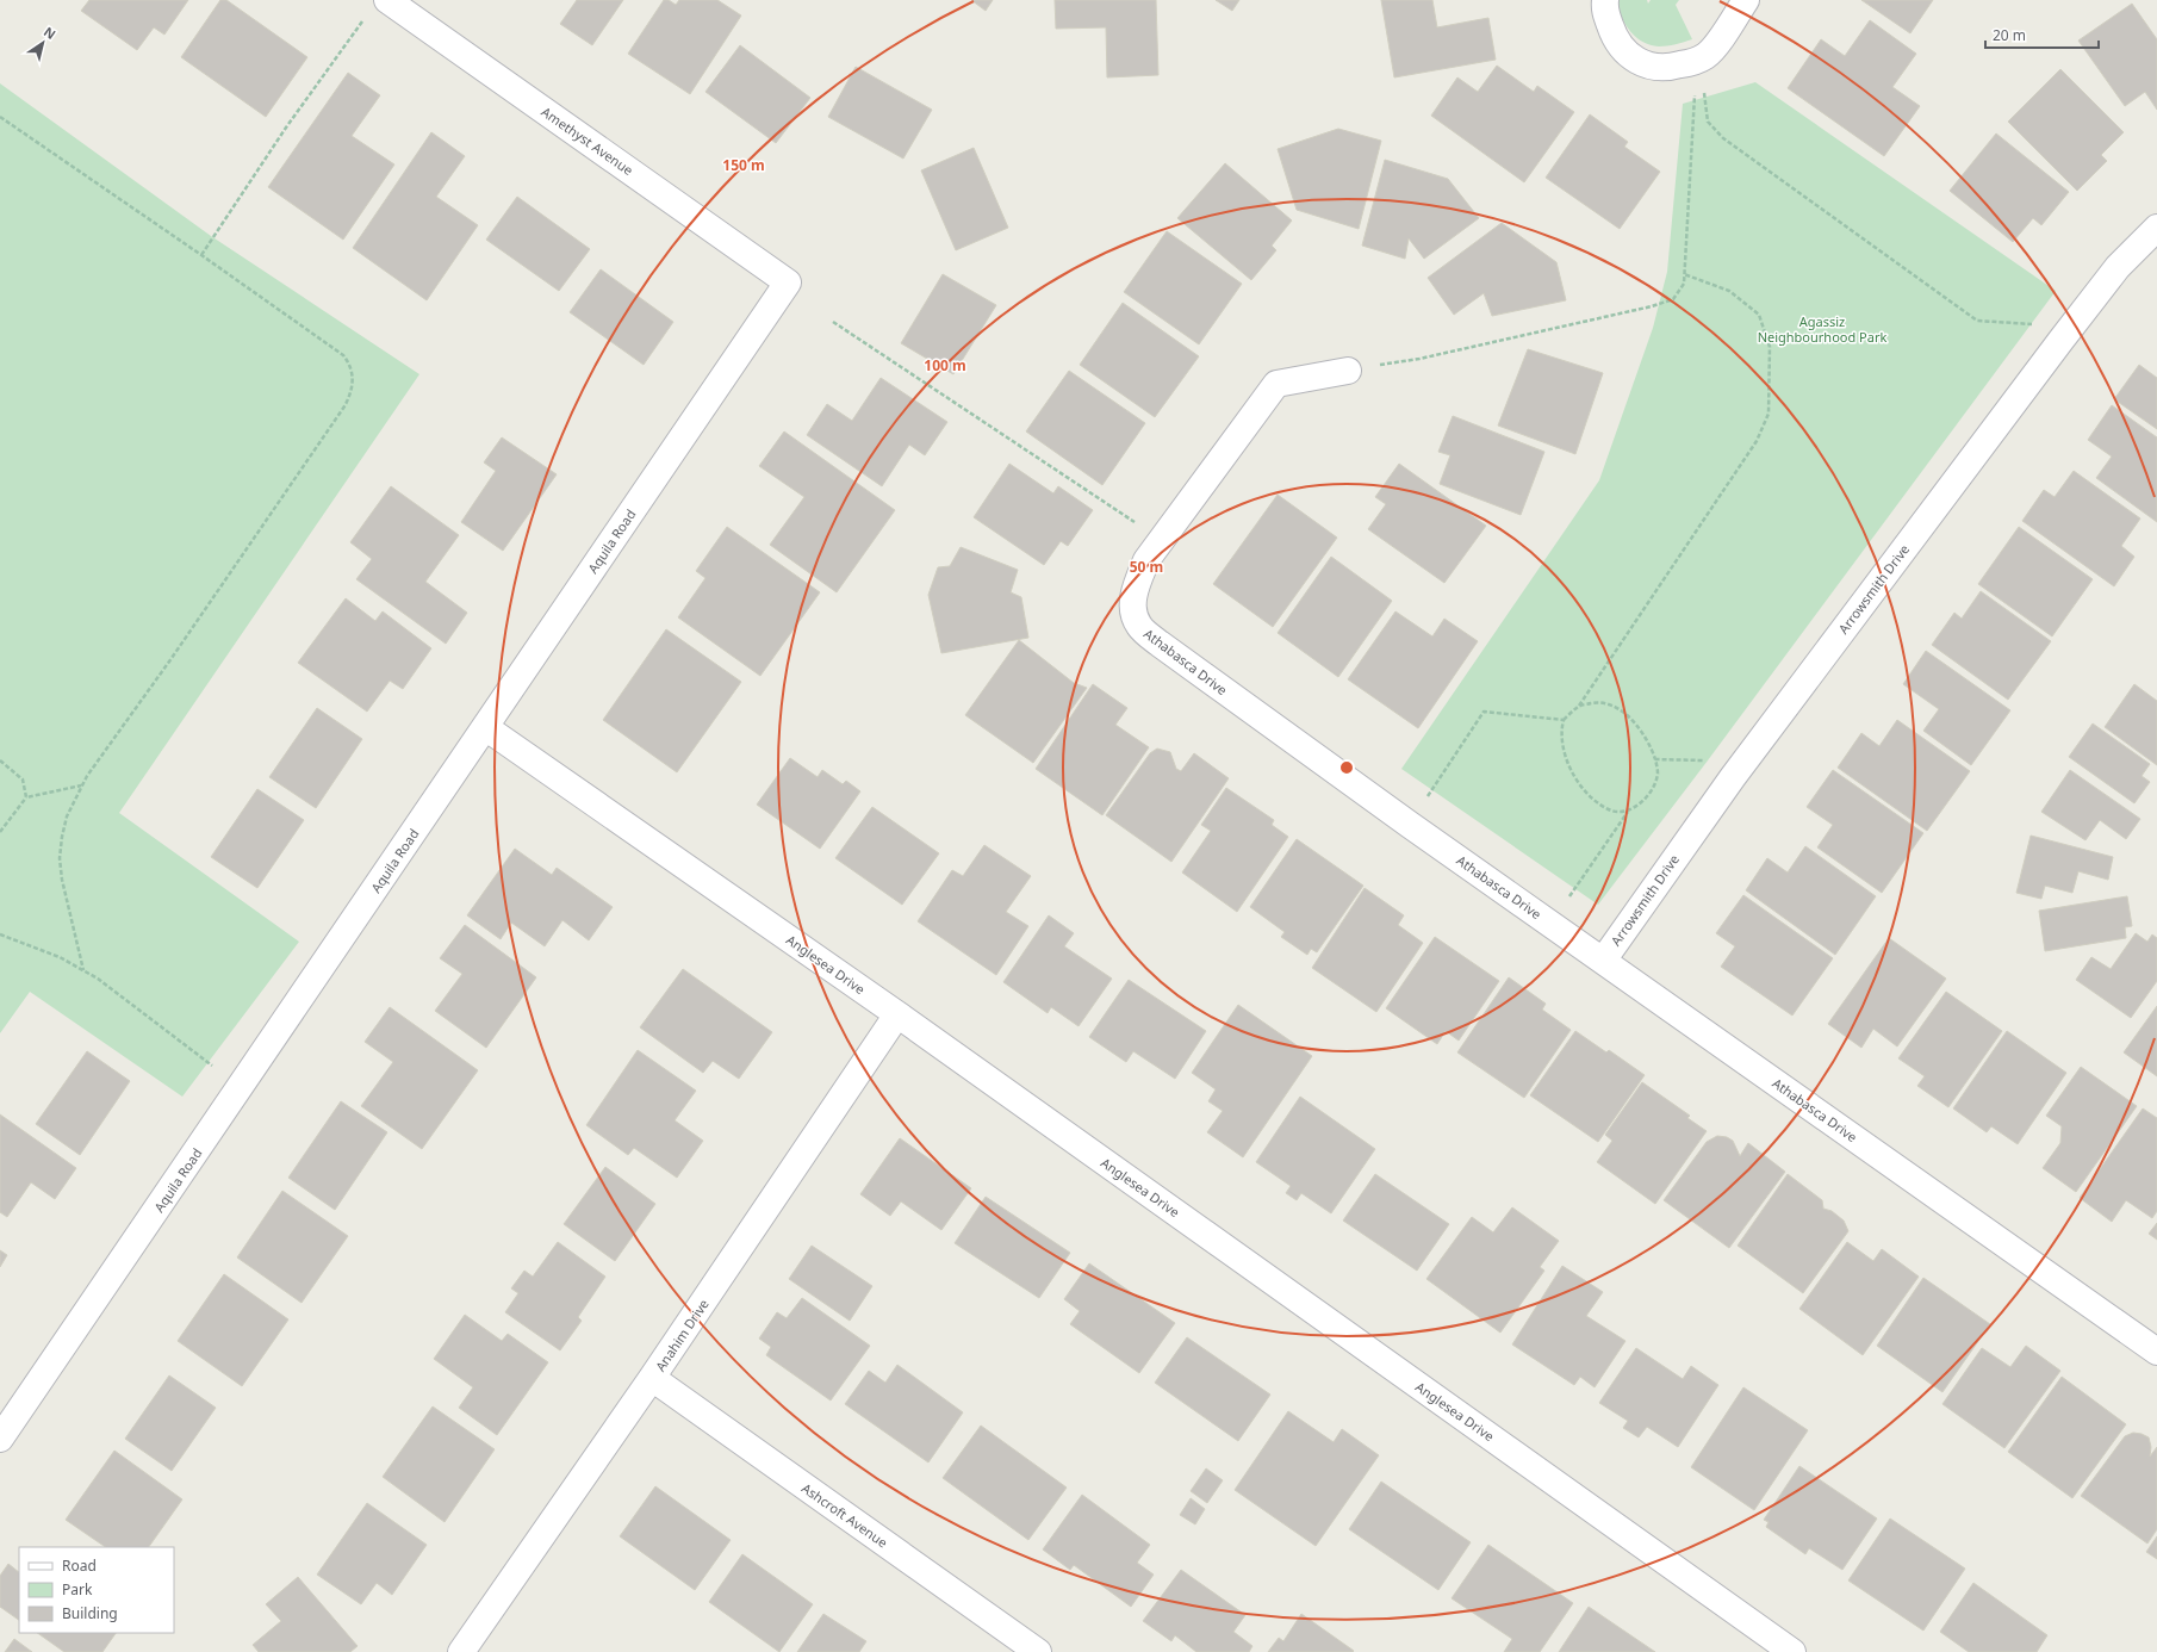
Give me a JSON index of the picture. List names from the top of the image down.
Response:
{
  "streets": {
    "street": [
      "Amethyst Avenue",
      "Aquila Road",
      "Arrowsmith Drive",
      "Athabasca Drive",
      "Anglesea Drive",
      "Anahim Drive",
      "Ashcroft Avenue"
    ]
  },
  "crossings": [
    ["Amethyst Avenue", "Aquila Road"],
    ["Aquila Road", "Anglesea Drive"],
    ["Arrowsmith Drive", "Athabasca Drive"],
    ["Anglesea Drive", "Anahim Drive"],
    ["Anahim Drive", "Ashcroft Avenue"]
  ],
  "parks": ["Agassiz Neighbourhood Park"],
  "legend": ["Road", "Park", "Building"],
  "scale_bar": "20 m",
  "north": "top right",
  "rings": ["150 m", "100 m", "50 m"]
}
